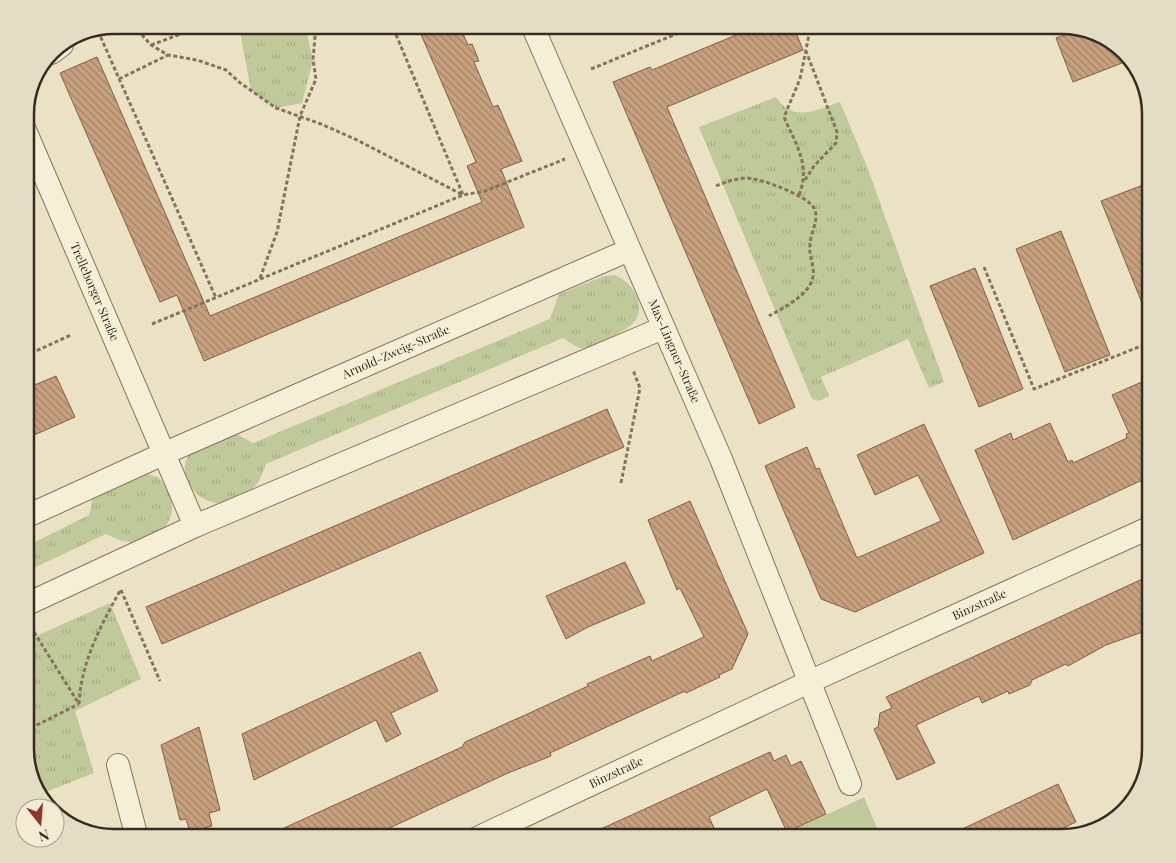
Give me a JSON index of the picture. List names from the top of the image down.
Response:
{
  "streets": {
    "street": [
      "Trelleborger Straße",
      "Arnold-Zweig-Straße",
      "Max-Lingner-Straße",
      "Binzstraße"
    ]
  },
  "crossings": [
    ["Trelleborger Straße", "Arnold-Zweig-Straße"],
    ["Arnold-Zweig-Straße", "Max-Lingner-Straße"],
    ["Max-Lingner-Straße", "Binzstraße"]
  ],
  "north": "bottom"
}
